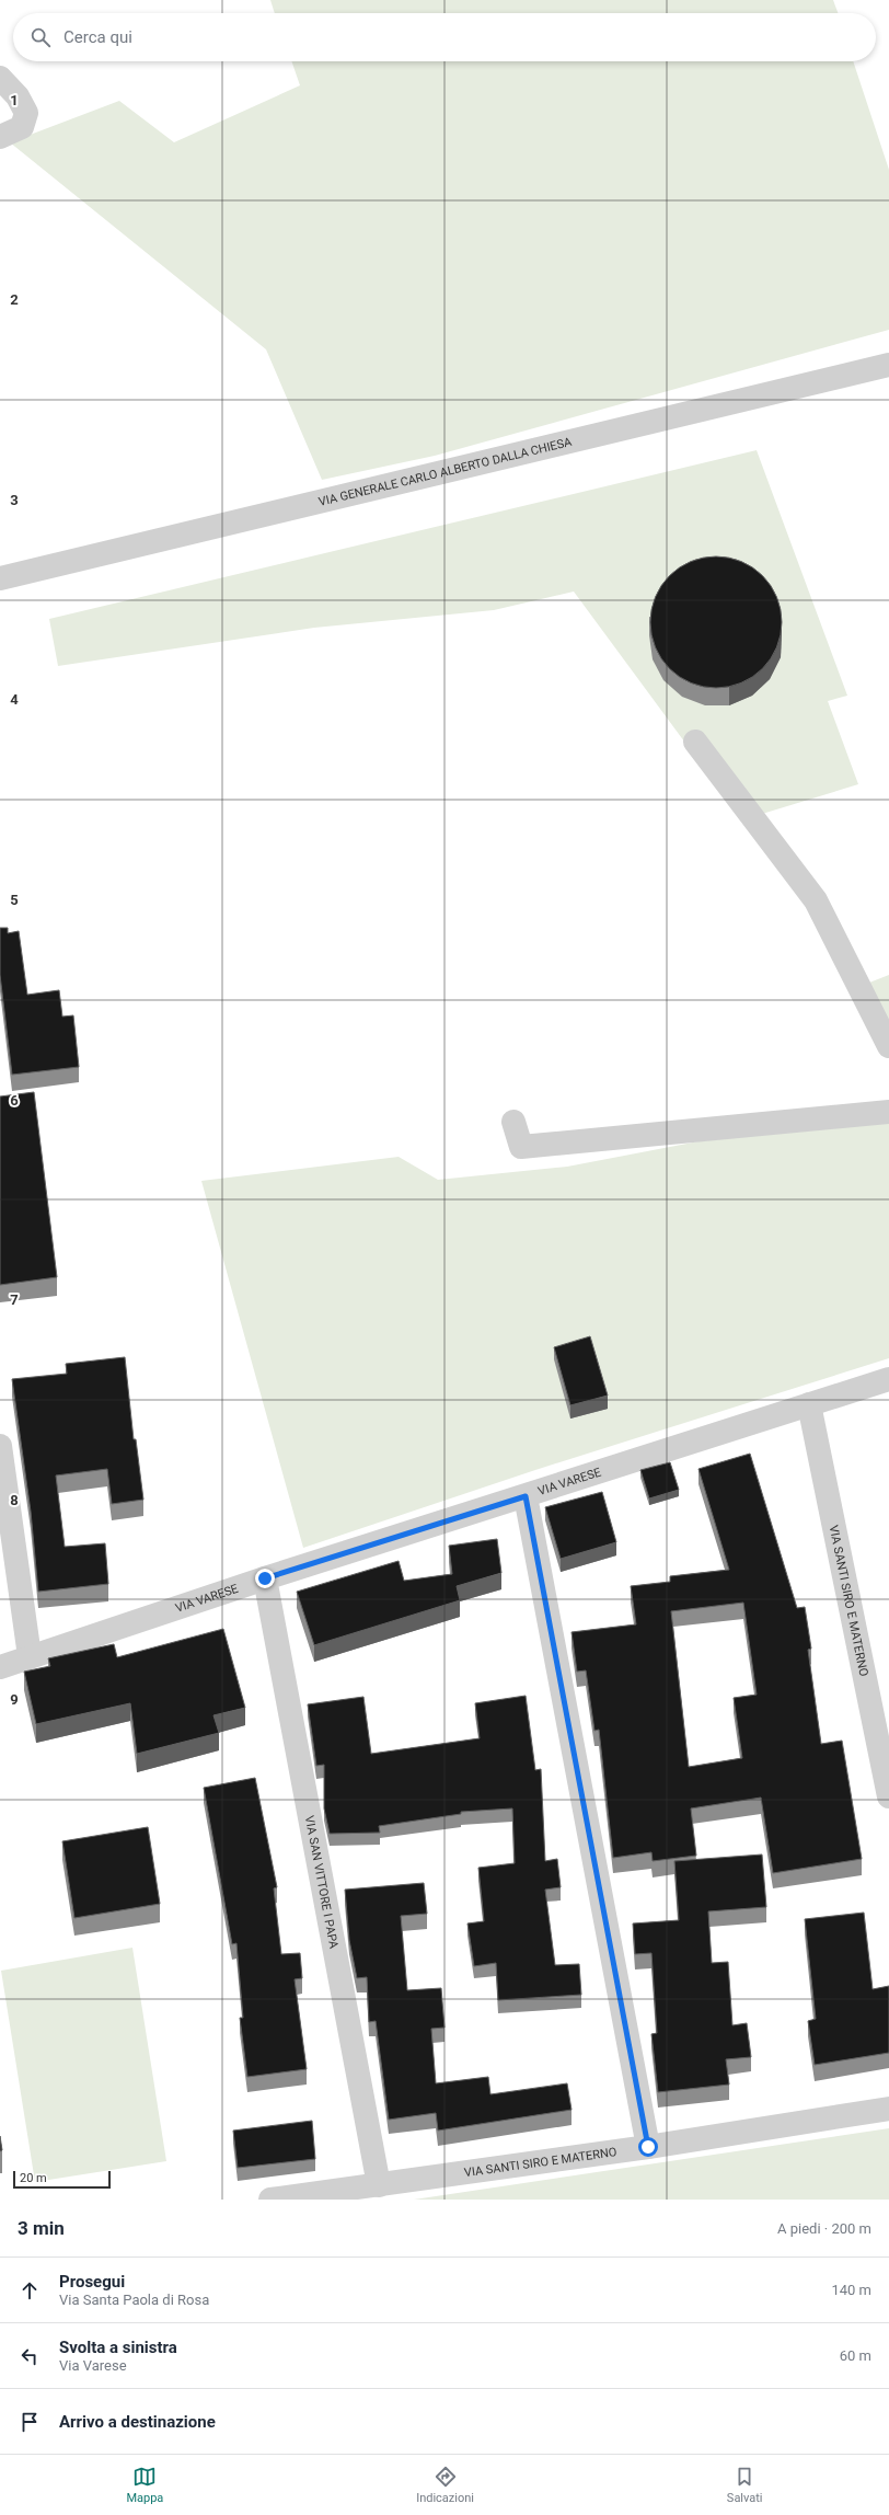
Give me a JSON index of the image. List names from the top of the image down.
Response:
{
  "streets": {
    "street": [
      "VIA GENERALE CARLO ALBERTO DALLA CHIESA",
      "VIA VARESE",
      "VIA SANTI SIRO E MATERNO",
      "VIA SAN VITTORE I PAPA"
    ]
  },
  "crossings": [
    ["VIA VARESE", "VIA SANTI SIRO E MATERNO"],
    ["VIA VARESE", "VIA SAN VITTORE I PAPA"],
    ["VIA SANTI SIRO E MATERNO", "VIA SAN VITTORE I PAPA"]
  ],
  "scale_bar": "20 m",
  "page": {
    "search": "Cerca qui",
    "scale": "20 m",
    "heading": ["3 min", "A piedi · 200 m"],
    "list": [
      ["Prosegui", "Via Santa Paola di Rosa", "140 m"],
      ["Svolta a sinistra", "Via Varese", "60 m"],
      "Arrivo a destinazione"
    ],
    "nav": ["Mappa", "Indicazioni", "Salvati"]
  },
  "grid": {
    "rows": [
      "1",
      "2",
      "3",
      "4",
      "5",
      "6",
      "7",
      "8",
      "9"
    ]
  }
}
